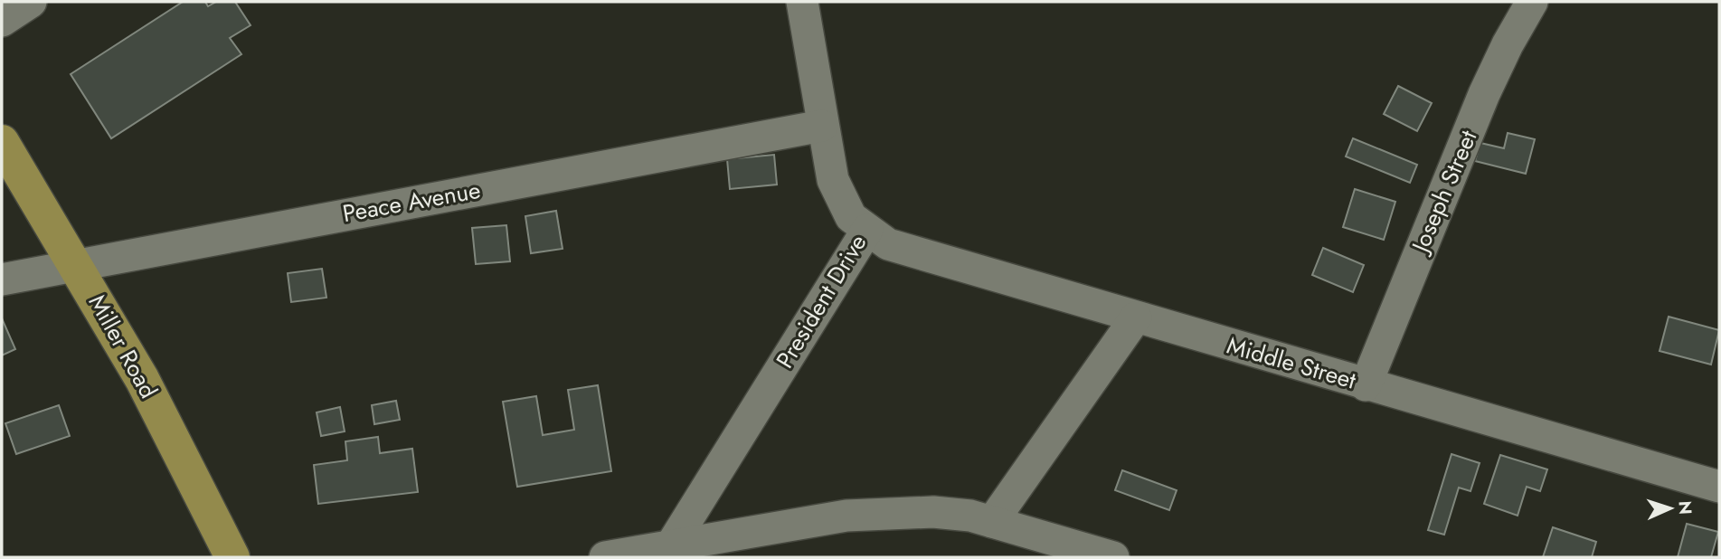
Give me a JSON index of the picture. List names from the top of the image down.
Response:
{
  "streets": {
    "main road": ["Miller Road"],
    "street": [
      "Joseph Street",
      "Peace Avenue",
      "President Drive",
      "Middle Street"
    ]
  },
  "crossings": [
    ["Joseph Street", "Middle Street"],
    ["Peace Avenue", "President Drive"],
    ["Peace Avenue", "Miller Road"],
    ["President Drive", "Middle Street"]
  ],
  "north": "right"
}
